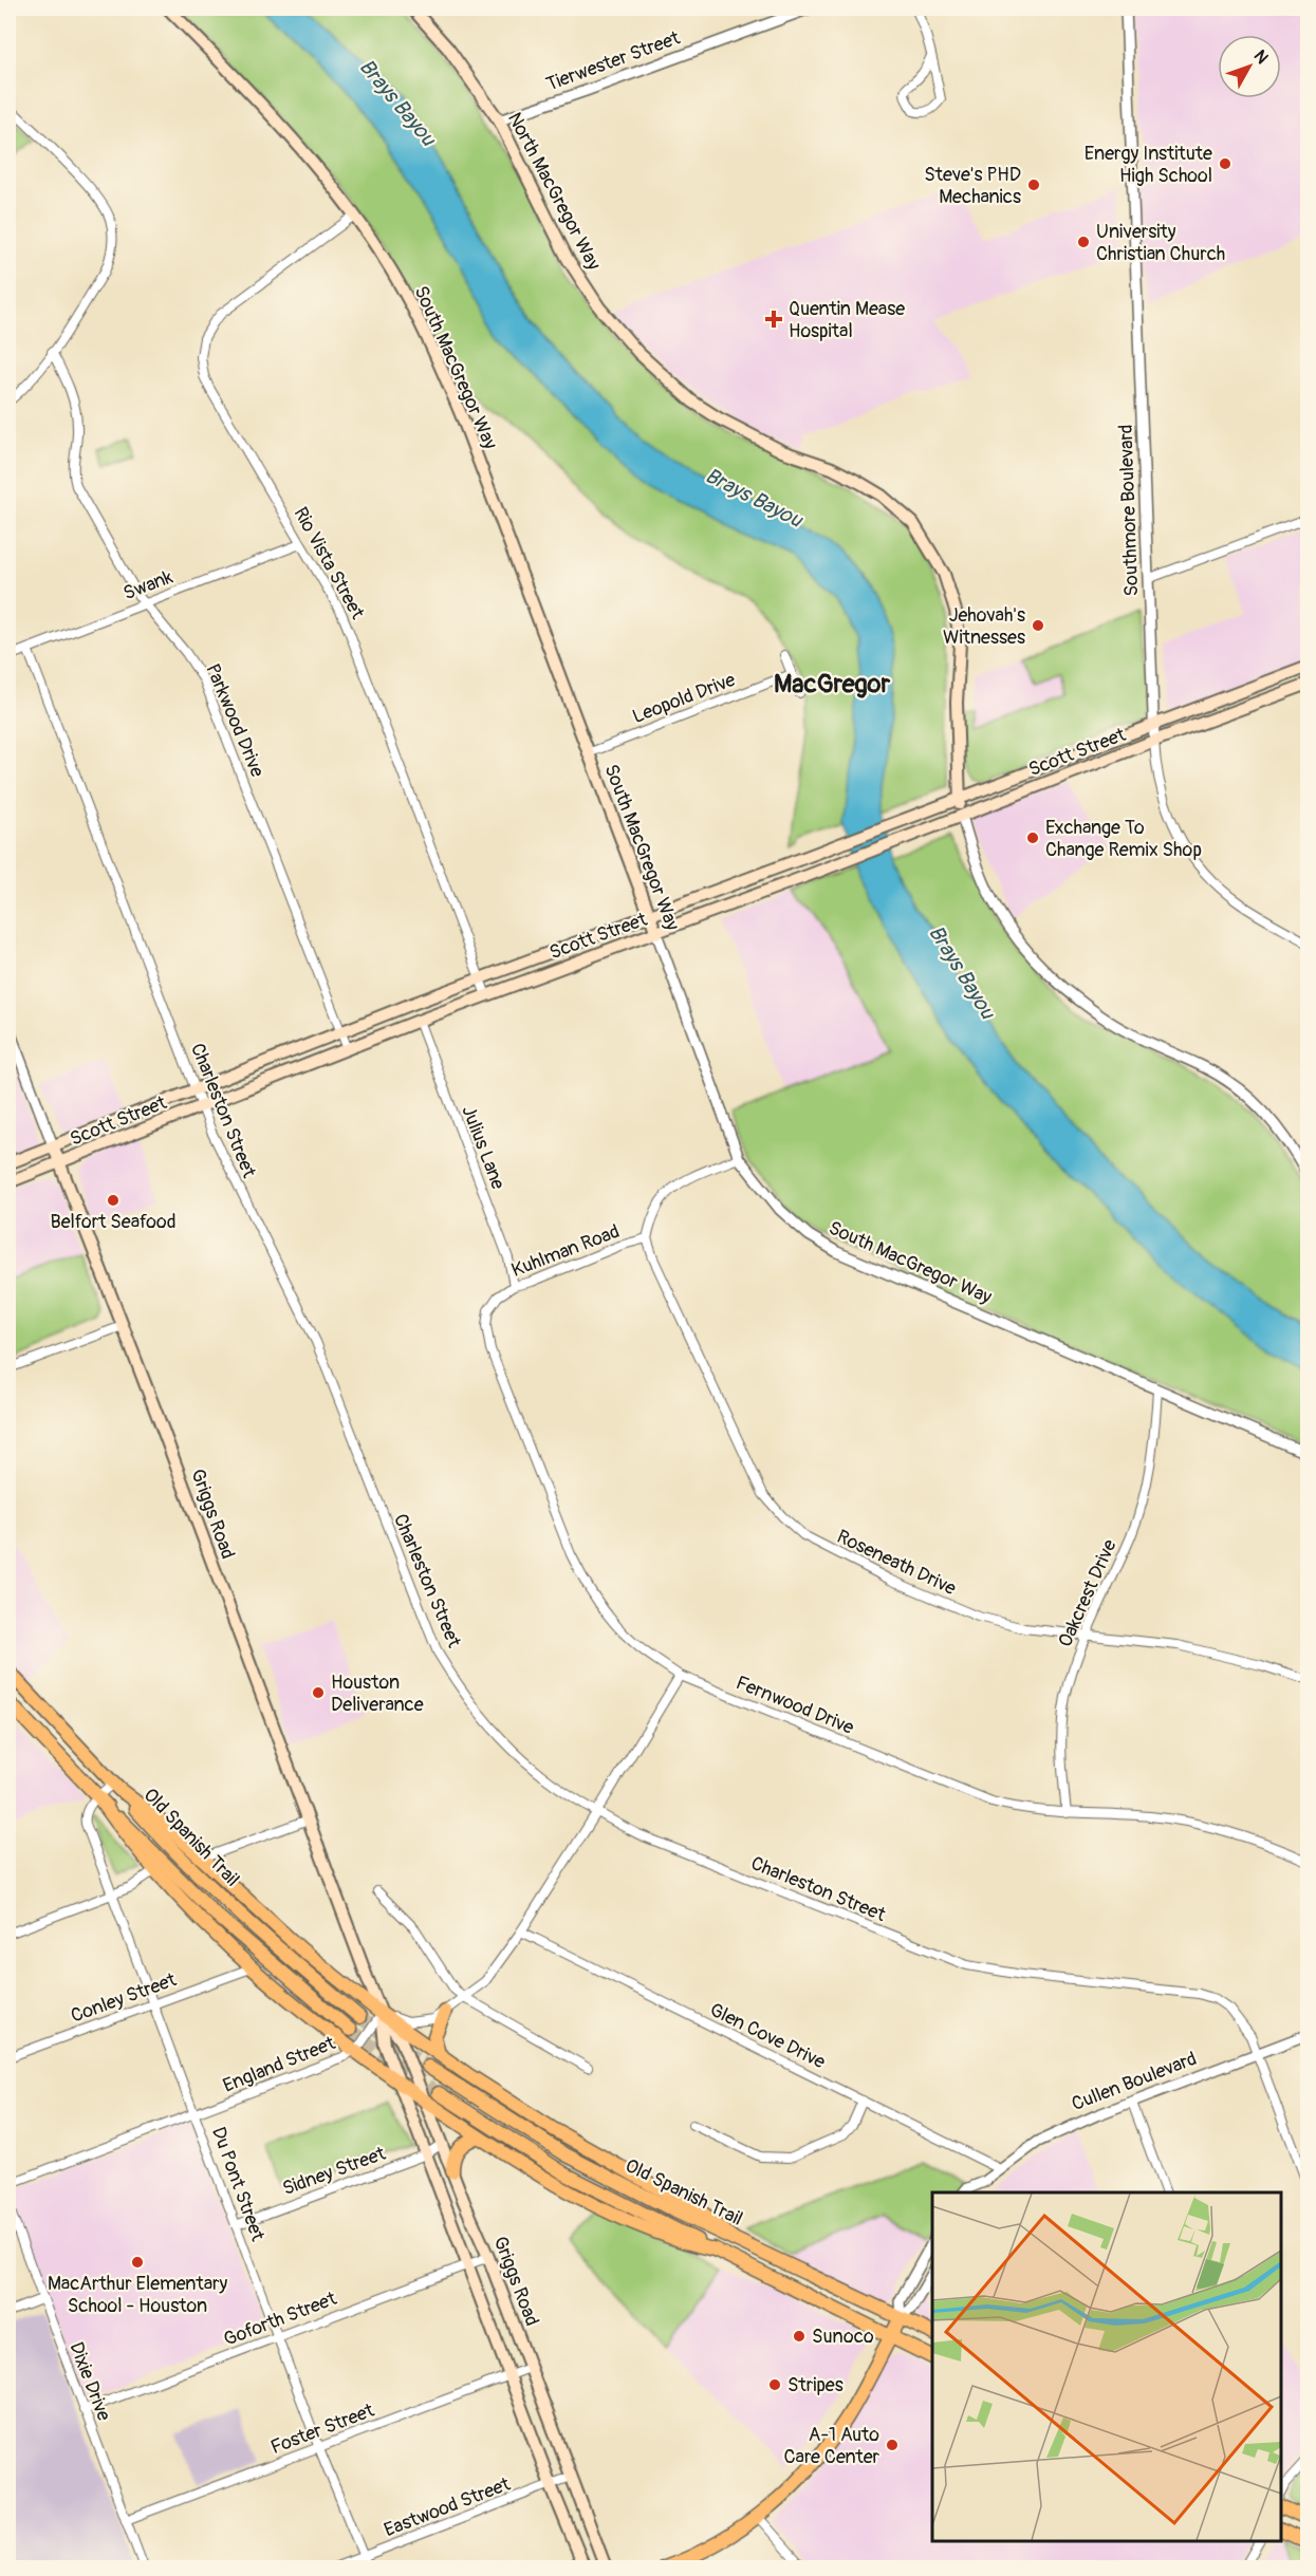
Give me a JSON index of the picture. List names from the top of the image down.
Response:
{
  "streets": {
    "main road": [
      "North MacGregor Way",
      "South MacGregor Way",
      "Scott Street",
      "Griggs Road",
      "Old Spanish Trail"
    ],
    "street": [
      "Tierwester Street",
      "Southmore Boulevard",
      "Rio Vista Street",
      "Swank",
      "Leopold Drive",
      "Parkwood Drive",
      "Charleston Street",
      "Julius Lane",
      "Kuhlman Road",
      "Roseneath Drive",
      "Oakcrest Drive",
      "Fernwood Drive",
      "Conley Street",
      "Glen Cove Drive",
      "England Street",
      "Cullen Boulevard",
      "Sidney Street",
      "Du Pont Street",
      "Goforth Street",
      "Dixie Drive",
      "Foster Street",
      "Eastwood Street"
    ]
  },
  "crossings": [
    ["Tierwester Street", "North MacGregor Way"],
    ["North MacGregor Way", "Scott Street"],
    ["South MacGregor Way", "Rio Vista Street"],
    ["South MacGregor Way", "Leopold Drive"],
    ["South MacGregor Way", "Scott Street"],
    ["South MacGregor Way", "Kuhlman Road"],
    ["South MacGregor Way", "Oakcrest Drive"],
    ["Southmore Boulevard", "Scott Street"],
    ["Rio Vista Street", "Swank"],
    ["Rio Vista Street", "Scott Street"],
    ["Swank", "Parkwood Drive"],
    ["Swank", "Charleston Street"],
    ["Parkwood Drive", "Scott Street"],
    ["Scott Street", "Charleston Street"],
    ["Scott Street", "Julius Lane"],
    ["Scott Street", "Griggs Road"],
    ["Charleston Street", "Cullen Boulevard"],
    ["Julius Lane", "Kuhlman Road"],
    ["Kuhlman Road", "Roseneath Drive"],
    ["Kuhlman Road", "Fernwood Drive"],
    ["Griggs Road", "England Street"],
    ["Griggs Road", "Sidney Street"],
    ["Griggs Road", "Goforth Street"],
    ["Griggs Road", "Foster Street"],
    ["Griggs Road", "Eastwood Street"],
    ["Roseneath Drive", "Oakcrest Drive"],
    ["Oakcrest Drive", "Fernwood Drive"],
    ["Old Spanish Trail", "Du Pont Street"],
    ["Conley Street", "Du Pont Street"],
    ["Glen Cove Drive", "Cullen Boulevard"],
    ["England Street", "Du Pont Street"],
    ["Sidney Street", "Du Pont Street"],
    ["Du Pont Street", "Goforth Street"],
    ["Du Pont Street", "Foster Street"],
    ["Du Pont Street", "Eastwood Street"],
    ["Goforth Street", "Dixie Drive"],
    ["Dixie Drive", "Foster Street"]
  ],
  "districts": ["MacGregor"],
  "water": ["Brays Bayou"],
  "places": {
    "other": [
      "Energy Institute High School",
      "Steve's PHD Mechanics",
      "University Christian Church",
      "Jehovah's Witnesses",
      "Exchange To Change Remix Shop",
      "Belfort Seafood",
      "Houston Deliverance",
      "MacArthur Elementary School - Houston",
      "Sunoco",
      "Stripes",
      "A-1 Auto Care Center"
    ],
    "health": ["Quentin Mease Hospital"]
  },
  "north": "top right"
}
